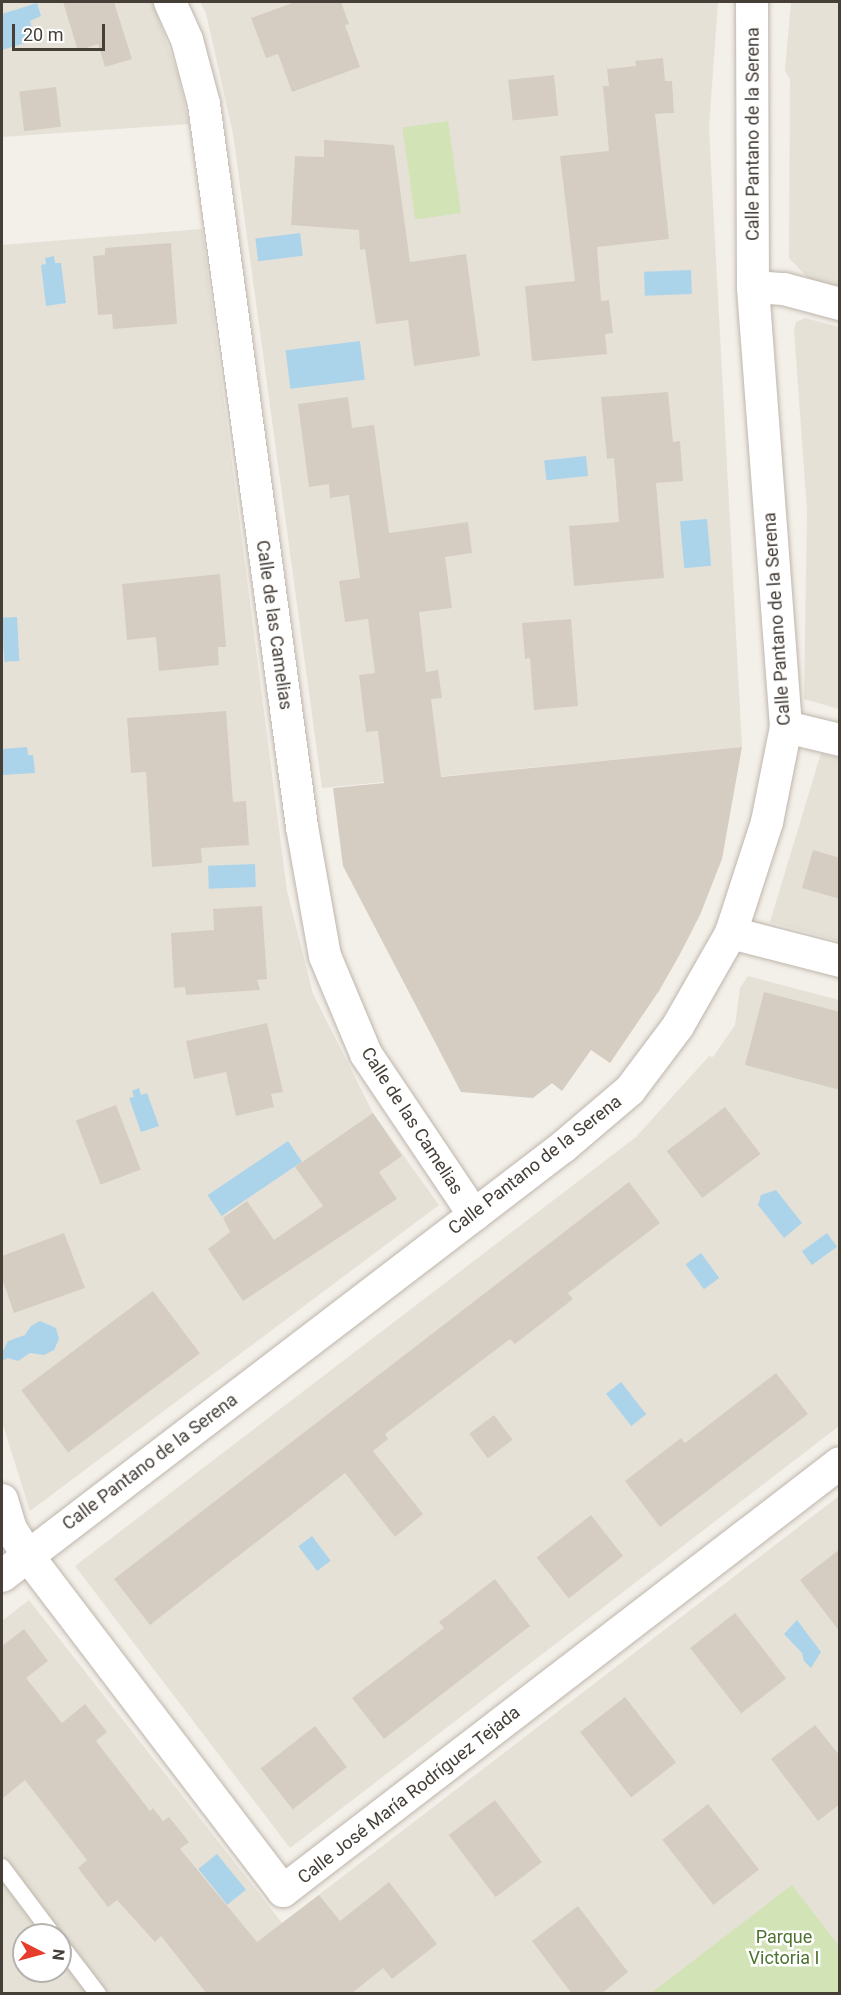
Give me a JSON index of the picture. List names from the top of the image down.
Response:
{
  "streets": {
    "street": ["Calle Pantano de la Serena", "Calle de las Camelias", "Calle José María Rodríguez Tejada"]
  },
  "crossings": [
    ["Calle Pantano de la Serena", "Calle de las Camelias"],
    ["Calle Pantano de la Serena", "Calle José María Rodríguez Tejada"]
  ],
  "parks": ["Parque Victoria I"],
  "scale_bar": "20 m",
  "north": "right"
}
